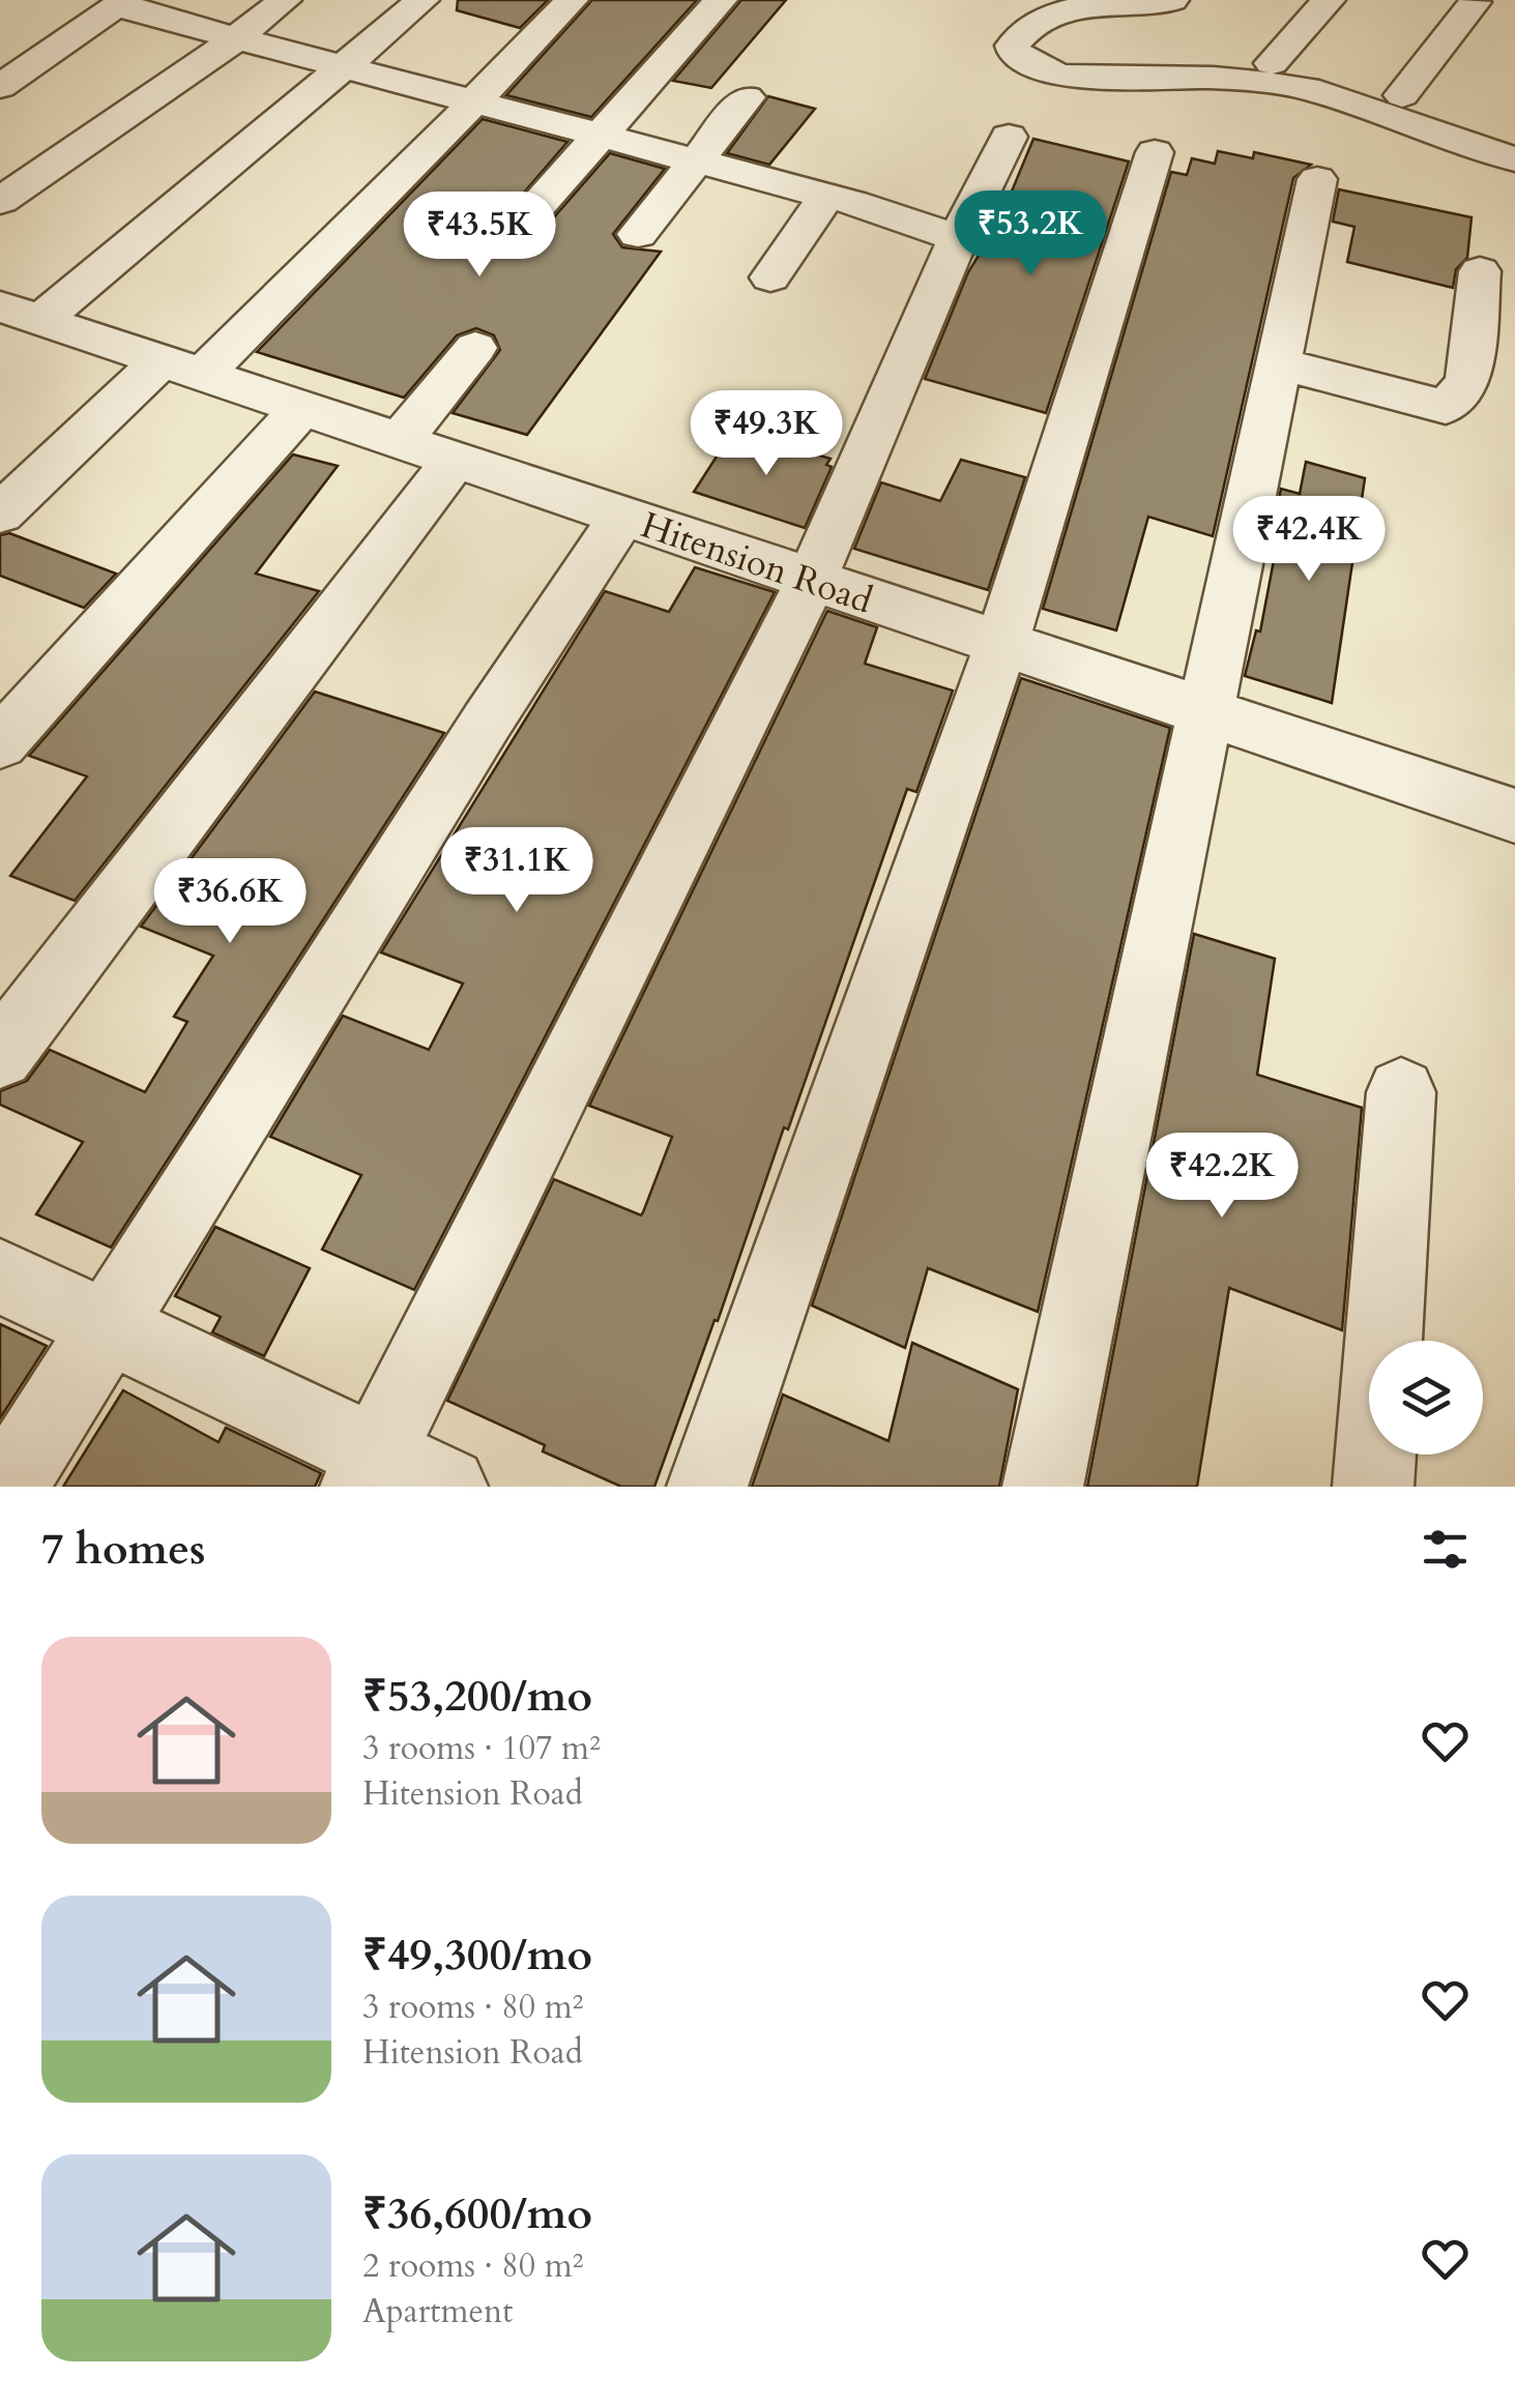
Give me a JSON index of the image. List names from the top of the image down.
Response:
{
  "streets": {
    "street": ["Hitension Road"]
  },
  "page": {
    "price": [
      "₹53.2K",
      "₹43.5K",
      "₹49.3K",
      "₹42.4K",
      "₹31.1K",
      "₹36.6K",
      "₹42.2K"
    ],
    "heading": "7 homes",
    "list": [
      {
        "name": "₹53,200/mo",
        "note": "3 rooms · 107 m² · Hitension Road"
      },
      {
        "name": "₹49,300/mo",
        "note": "3 rooms · 80 m² · Hitension Road"
      },
      {
        "name": "₹36,600/mo",
        "note": "2 rooms · 80 m² · Apartment"
      }
    ]
  }
}
